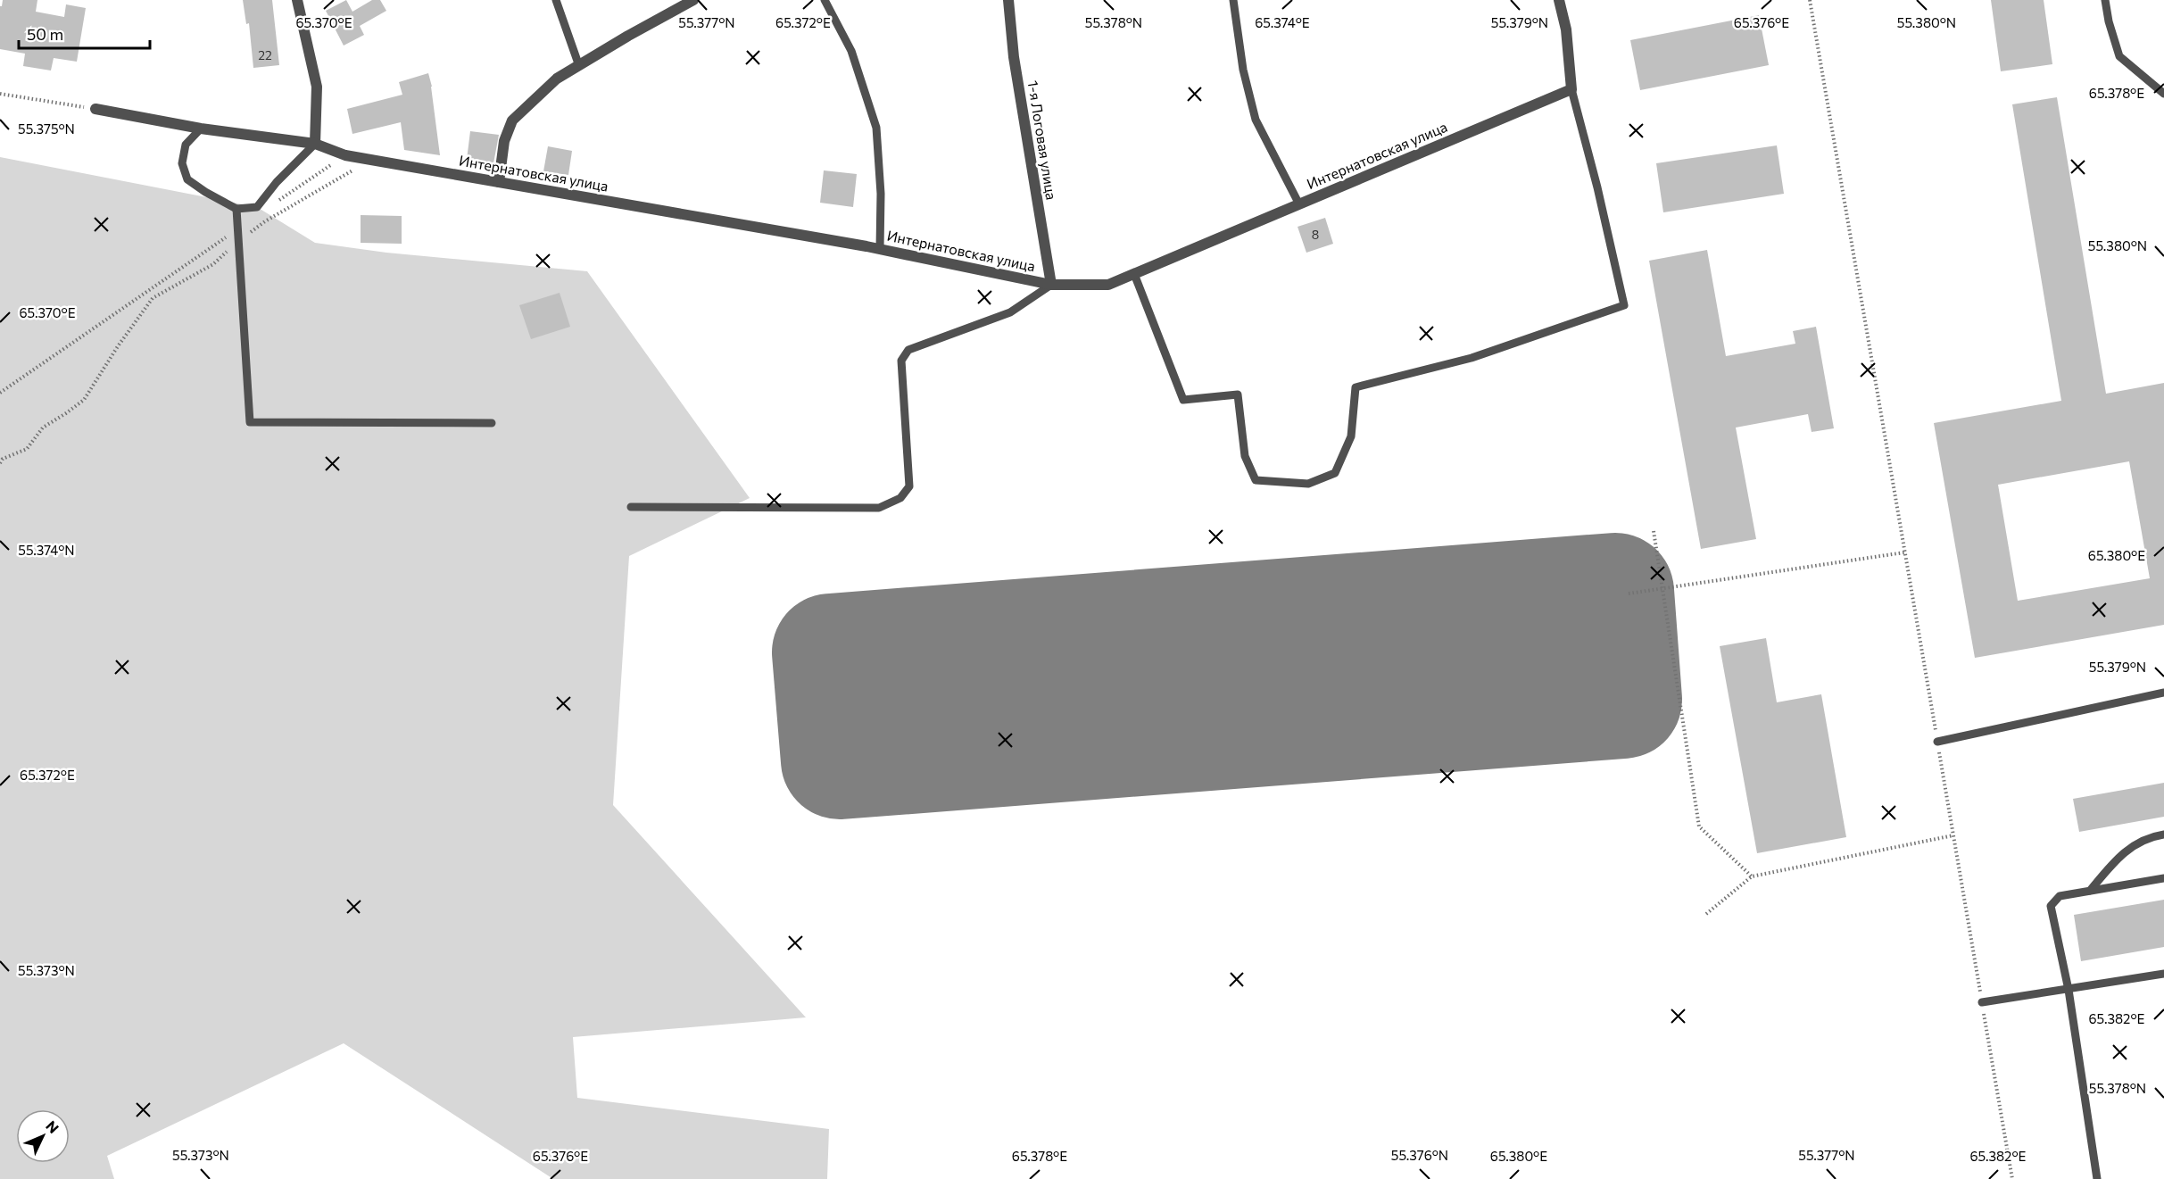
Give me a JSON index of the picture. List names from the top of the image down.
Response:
{
  "streets": {
    "street": ["1-я Логовая улица", "Интернатовская улица"]
  },
  "crossings": [
    ["1-я Логовая улица", "Интернатовская улица"]
  ],
  "house_numbers": ["22", "8"],
  "scale_bar": "50 m",
  "north": "top right",
  "coordinates": [
    "65.370°E",
    "65.372°E",
    "65.374°E",
    "65.376°E",
    "55.380°N",
    "55.377°N",
    "55.378°N",
    "55.379°N",
    "65.378°E",
    "55.375°N",
    "55.374°N",
    "65.380°E",
    "55.373°N",
    "65.382°E",
    "55.376°N"
  ]
}
